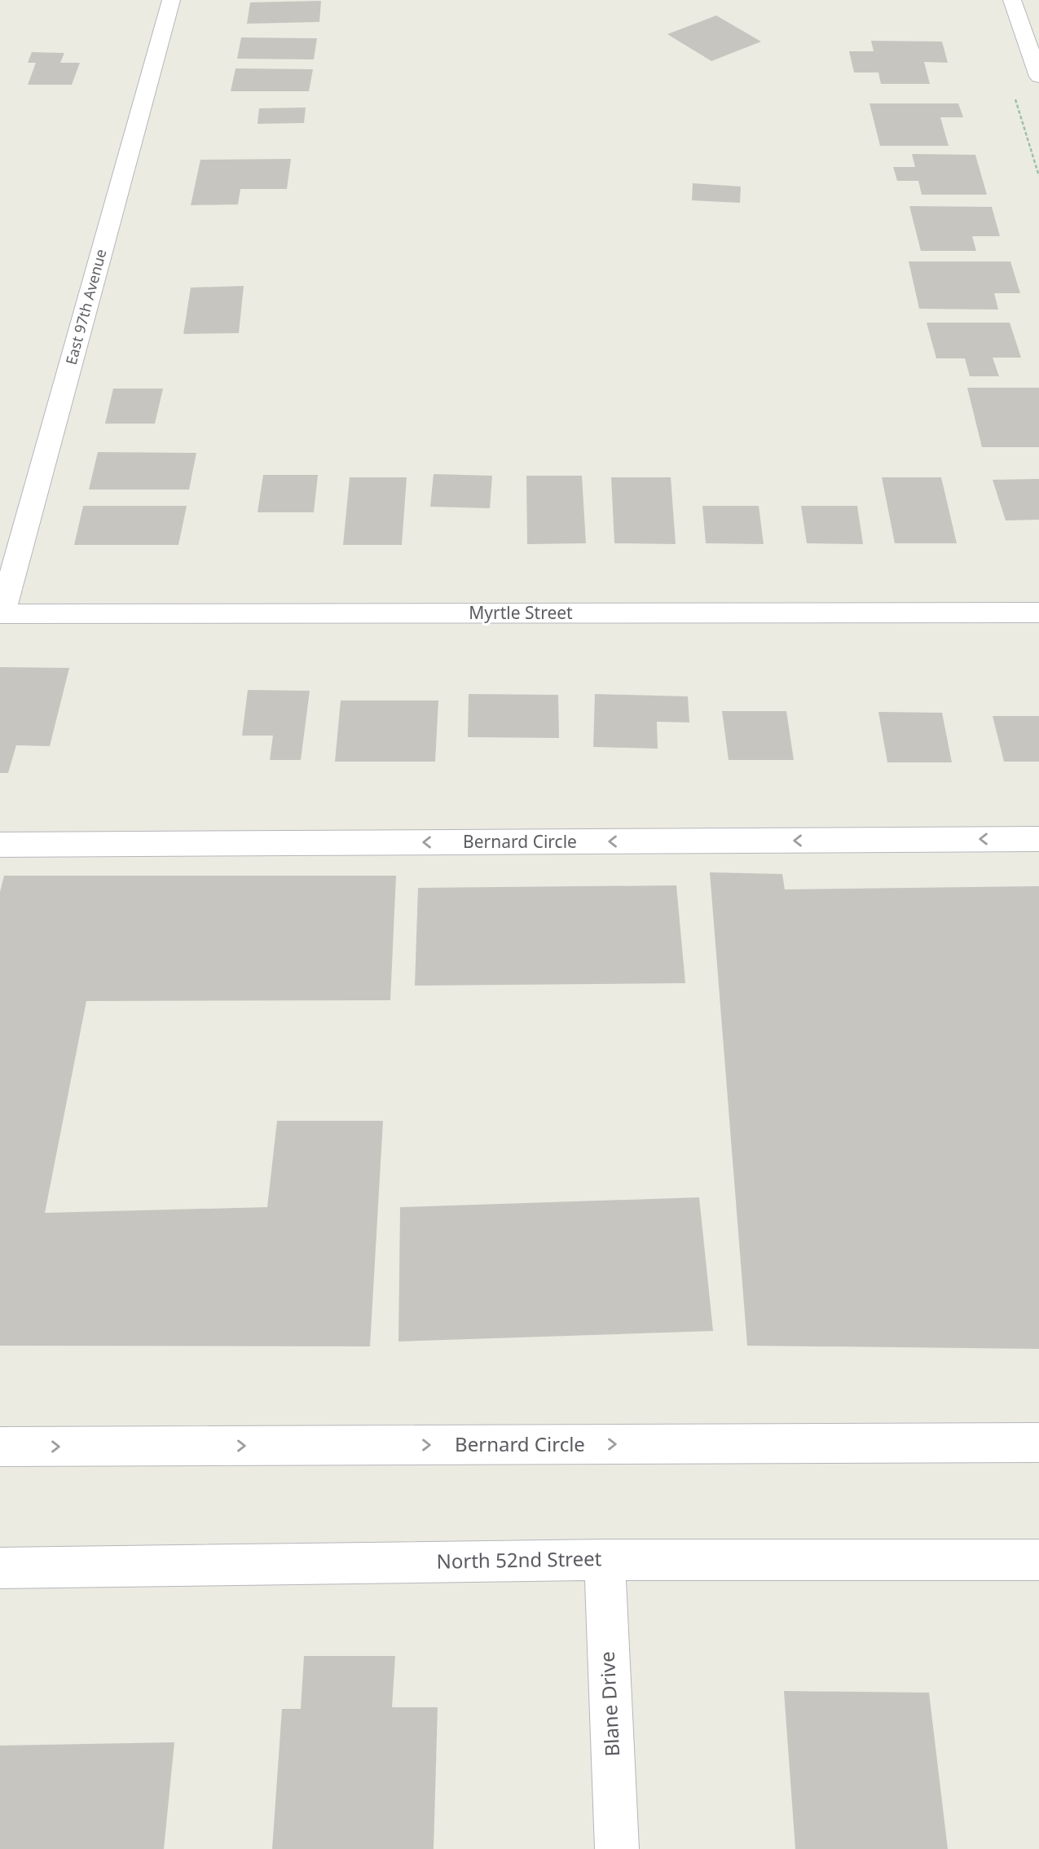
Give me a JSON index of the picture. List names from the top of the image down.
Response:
{
  "streets": {
    "street": [
      "East 97th Avenue",
      "Myrtle Street",
      "Bernard Circle",
      "North 52nd Street",
      "Blane Drive"
    ]
  },
  "crossings": [
    ["East 97th Avenue", "Myrtle Street"],
    ["North 52nd Street", "Blane Drive"]
  ]
}
